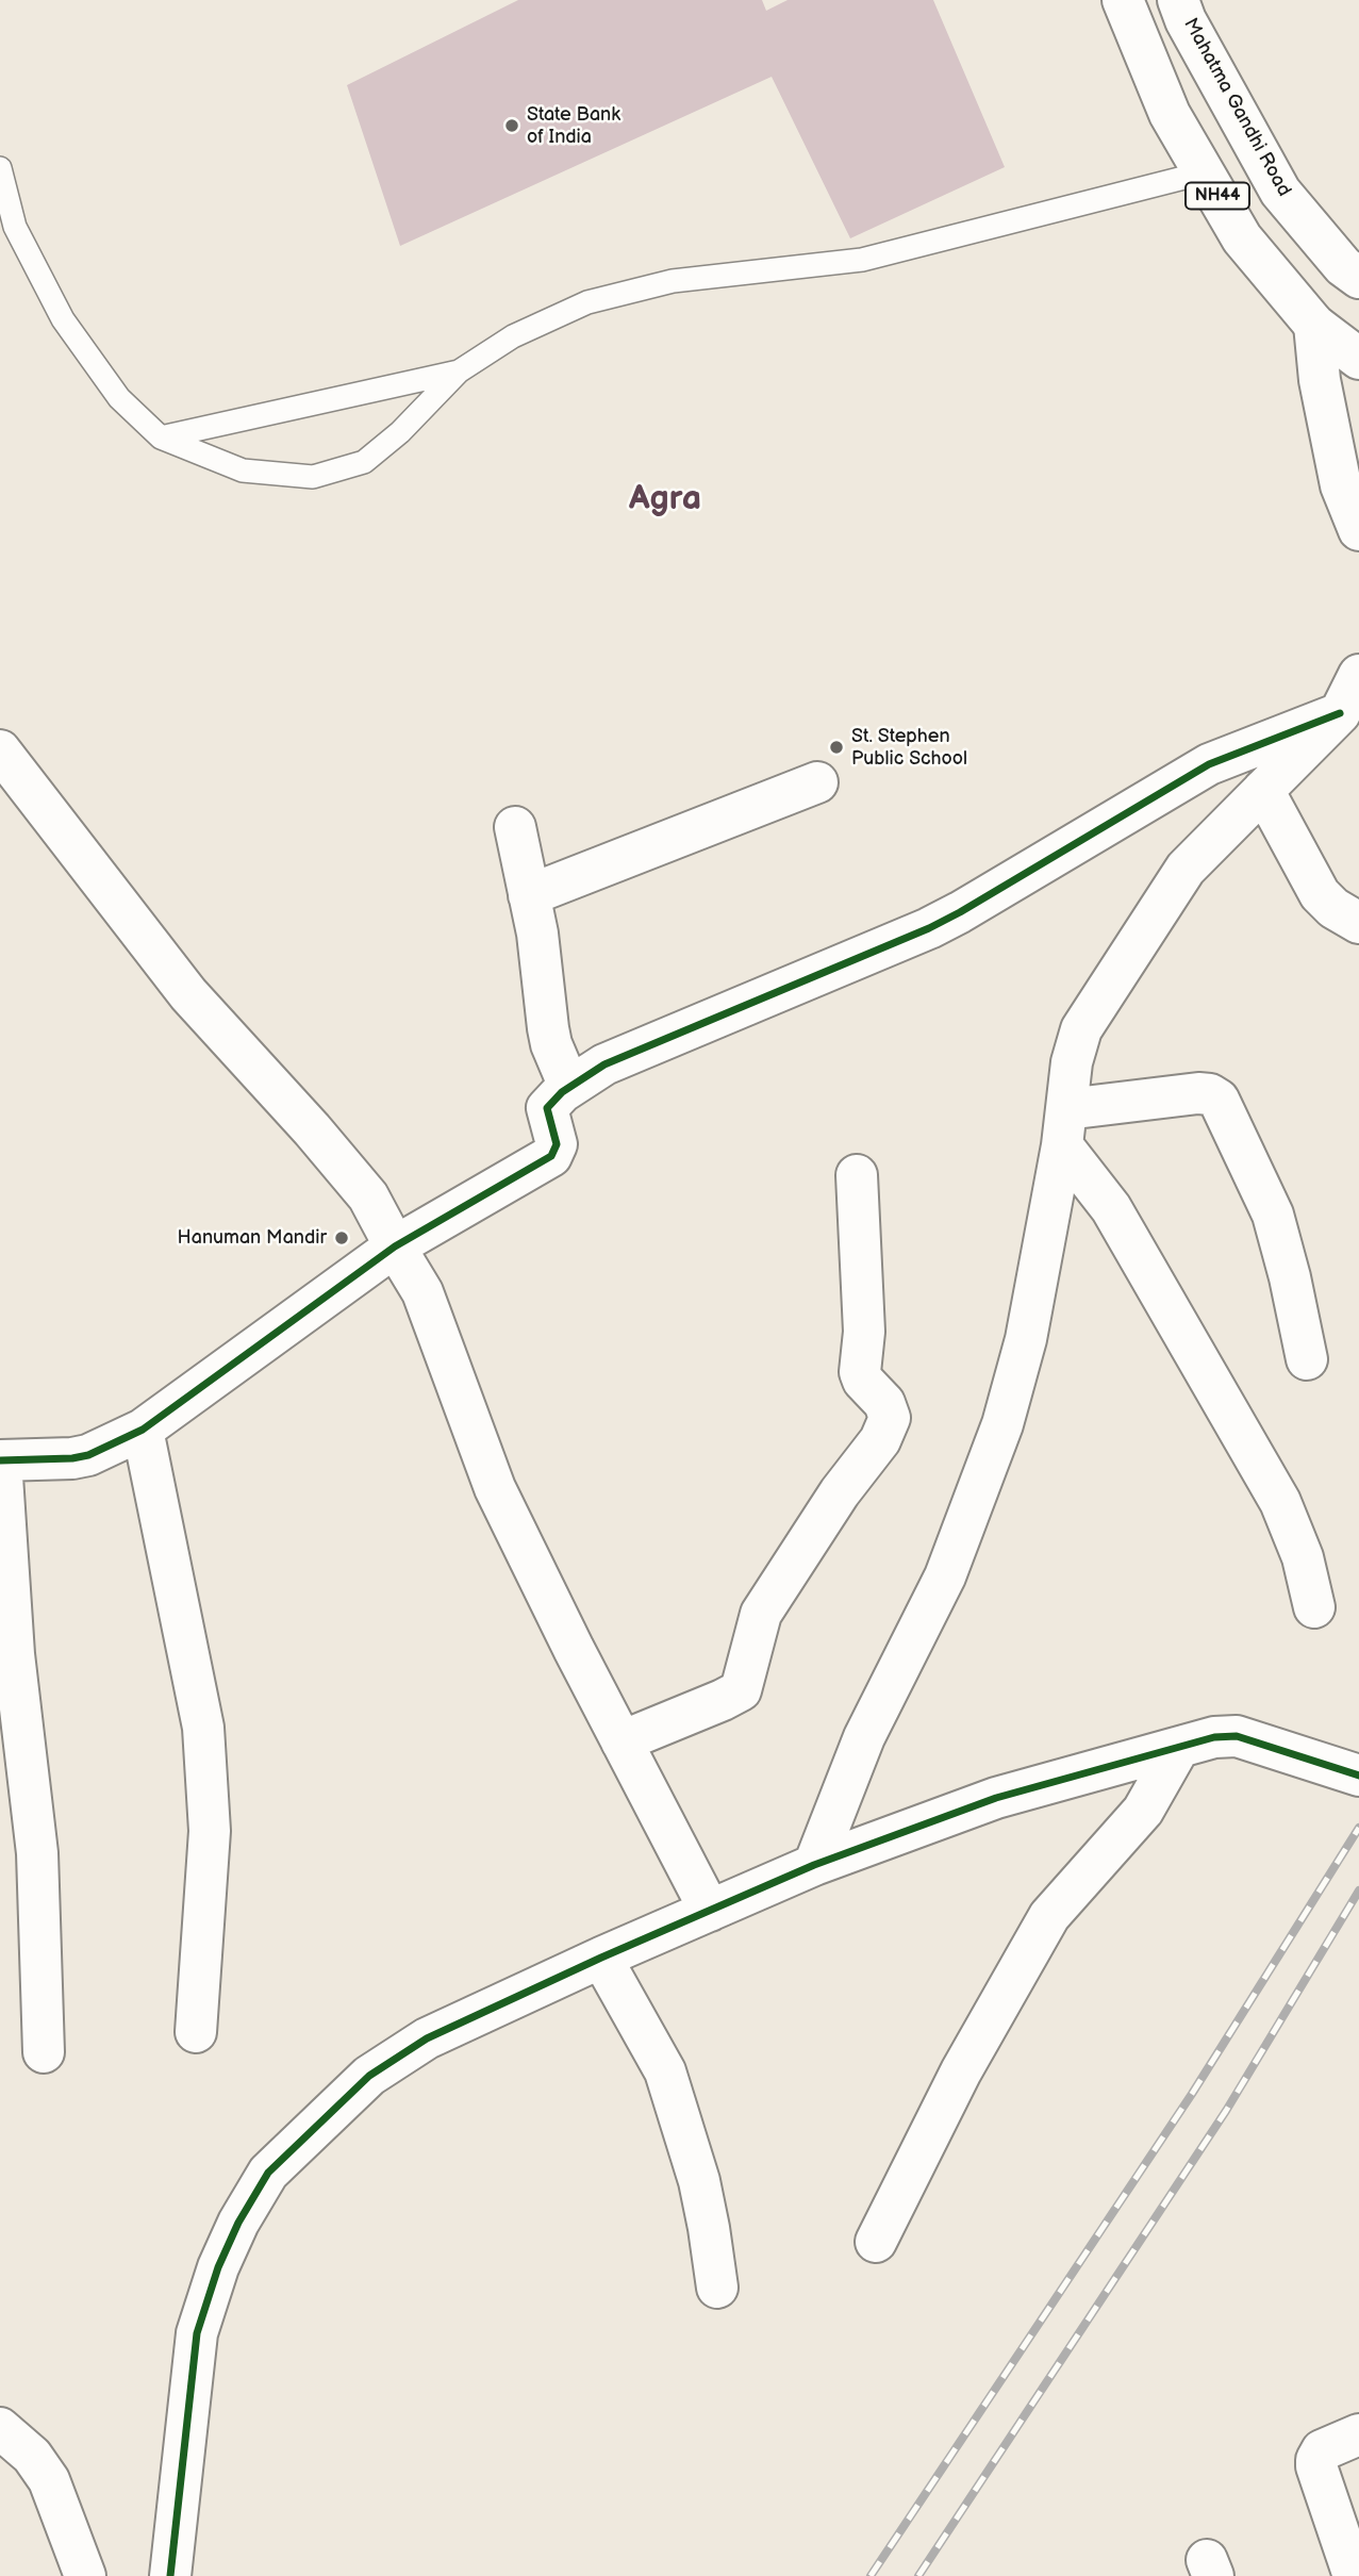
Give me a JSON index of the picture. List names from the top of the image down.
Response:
{
  "streets": {
    "main road": ["Mahatma Gandhi Road", "NH44"]
  },
  "districts": ["Agra"],
  "places": ["State Bank of India", "St. Stephen Public School", "Hanuman Mandir"]
}
